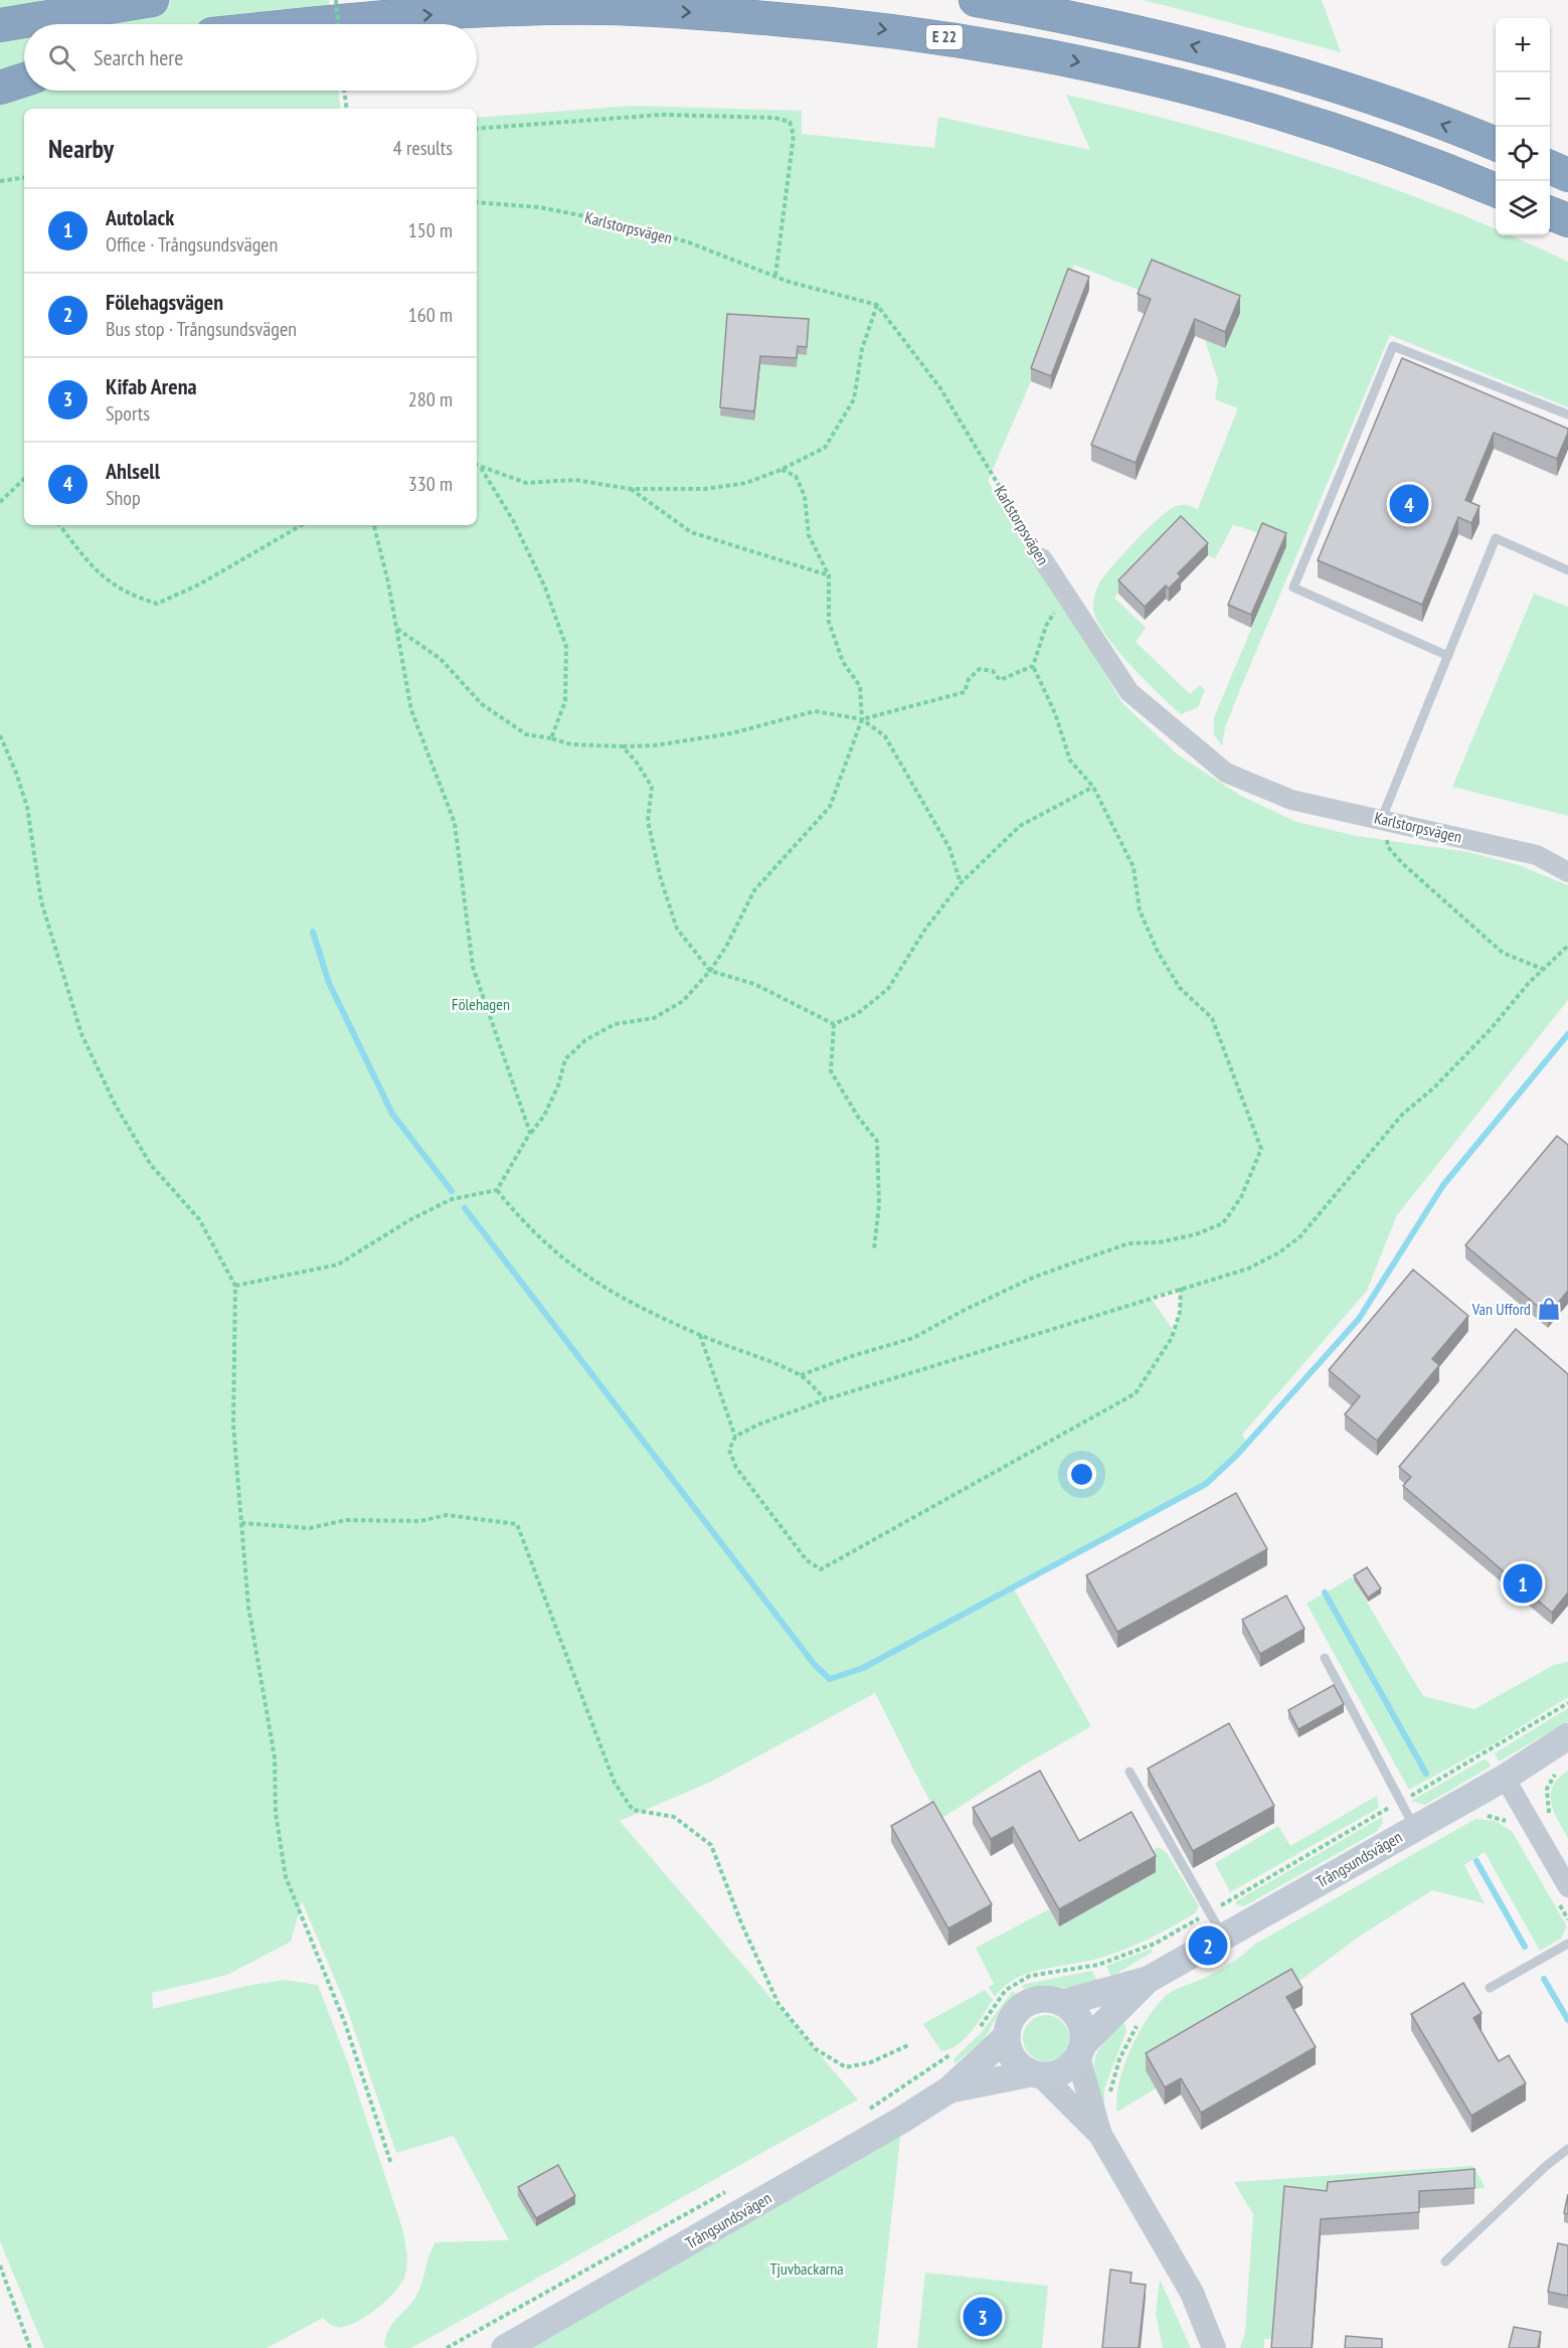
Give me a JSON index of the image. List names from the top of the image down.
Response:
{
  "streets": {
    "highway": ["E 22"],
    "main road": ["Trångsundsvägen"],
    "street": ["Karlstorpsvägen"]
  },
  "parks": ["Fölehagen", "Tjuvbackarna"],
  "places": {
    "shop": ["Van Ufford"]
  },
  "page": {
    "map_buttons": ["+", "−"],
    "search": "Search here",
    "heading": ["Nearby", "4 results"],
    "list": [
      {
        "mark": "1",
        "name": "Autolack",
        "note": "Office · Trångsundsvägen",
        "value": "150 m"
      },
      {
        "mark": "2",
        "name": "Fölehagsvägen",
        "note": "Bus stop · Trångsundsvägen",
        "value": "160 m"
      },
      {
        "mark": "3",
        "name": "Kifab Arena",
        "note": "Sports",
        "value": "280 m"
      },
      {
        "mark": "4",
        "name": "Ahlsell",
        "note": "Shop",
        "value": "330 m"
      }
    ],
    "pins": [
      "4",
      "1",
      "2",
      "3"
    ]
  }
}
